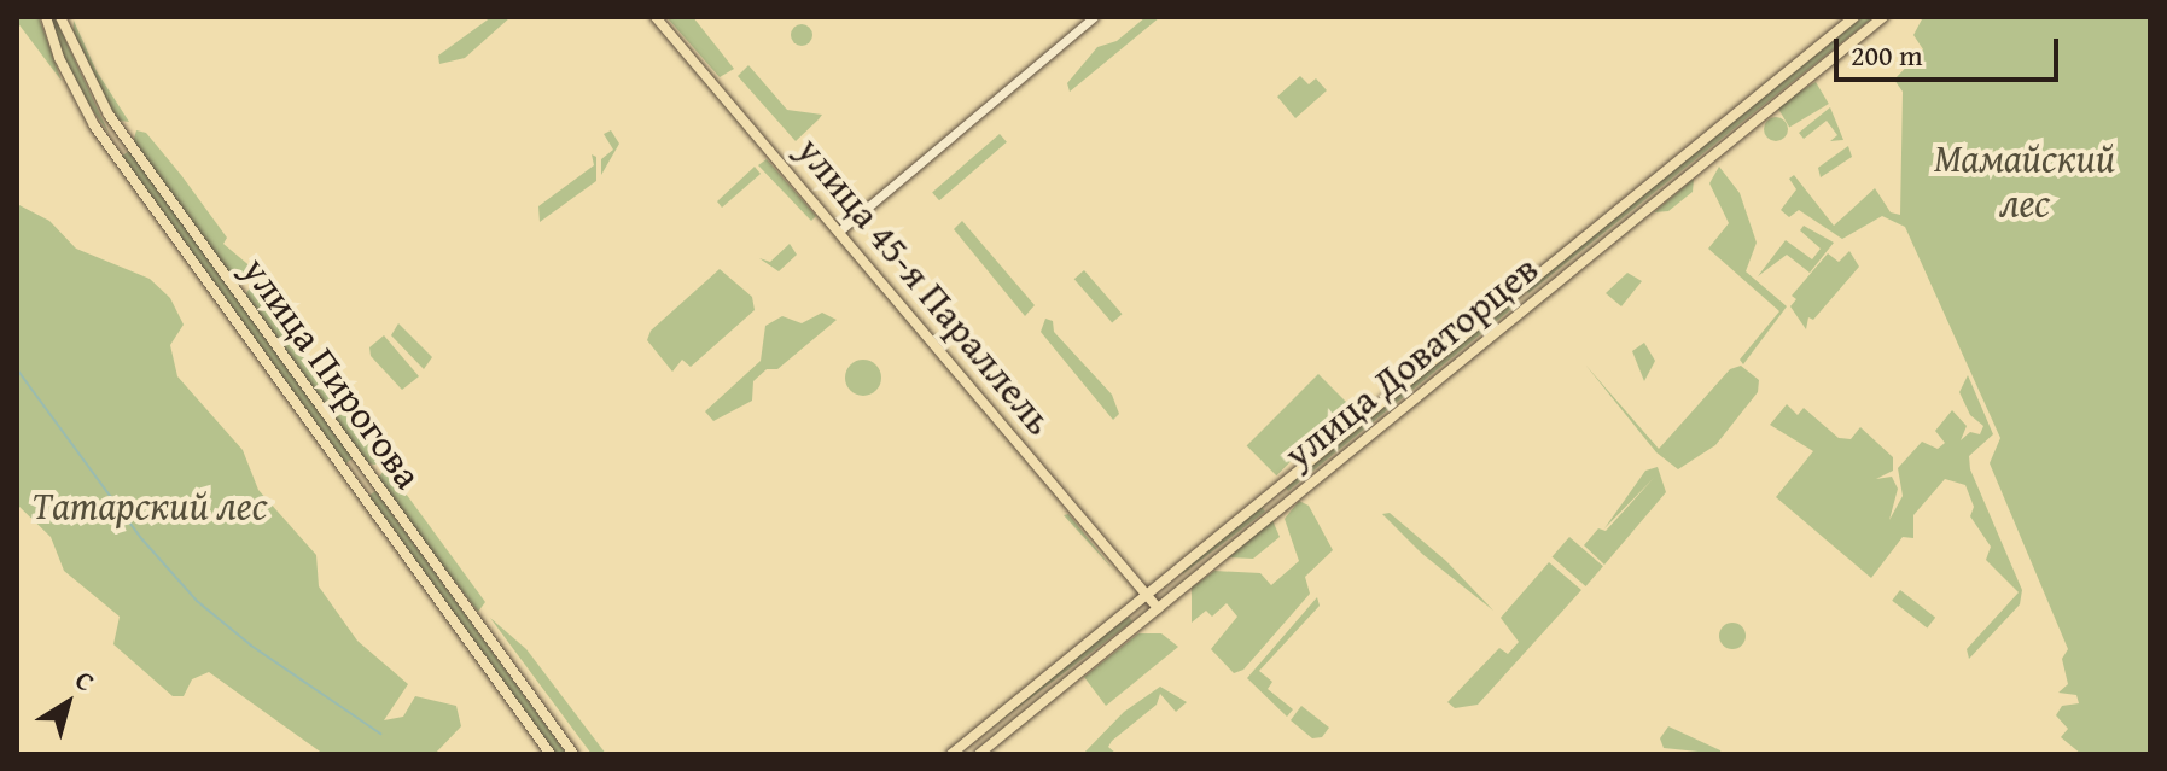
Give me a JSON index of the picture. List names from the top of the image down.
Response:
{
  "streets": {
    "main road": ["улица 45-я Параллель", "улица Доваторцев", "улица Пирогова"]
  },
  "crossings": [
    ["улица 45-я Параллель", "улица Доваторцев"]
  ],
  "parks": ["Мамайский лес", "Татарский лес"],
  "scale_bar": "200 m",
  "north": "top right"
}
